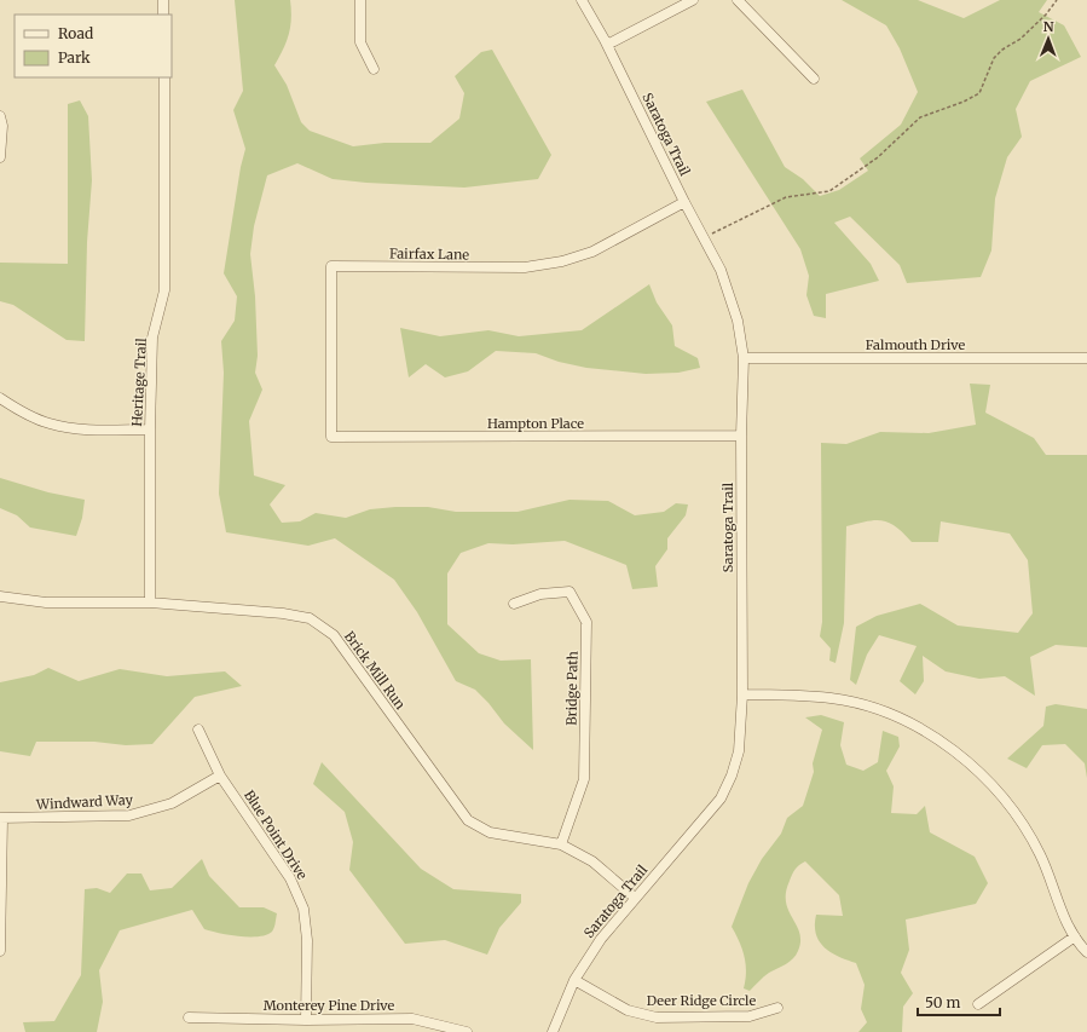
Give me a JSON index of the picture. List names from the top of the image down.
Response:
{
  "streets": {
    "street": [
      "Saratoga Trail",
      "Fairfax Lane",
      "Falmouth Drive",
      "Heritage Trail",
      "Hampton Place",
      "Brick Mill Run",
      "Bridge Path",
      "Windward Way",
      "Blue Point Drive",
      "Deer Ridge Circle",
      "Monterey Pine Drive"
    ]
  },
  "crossings": [
    ["Saratoga Trail", "Fairfax Lane"],
    ["Saratoga Trail", "Falmouth Drive"],
    ["Saratoga Trail", "Hampton Place"],
    ["Saratoga Trail", "Brick Mill Run"],
    ["Saratoga Trail", "Deer Ridge Circle"],
    ["Fairfax Lane", "Hampton Place"],
    ["Heritage Trail", "Brick Mill Run"],
    ["Brick Mill Run", "Bridge Path"],
    ["Windward Way", "Blue Point Drive"],
    ["Blue Point Drive", "Monterey Pine Drive"]
  ],
  "legend": ["Road", "Park"],
  "scale_bar": "50 m",
  "north": "top"
}
